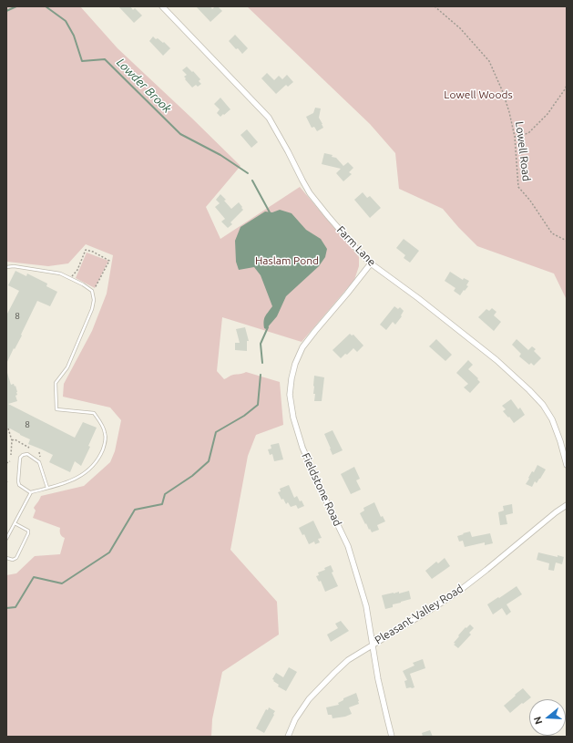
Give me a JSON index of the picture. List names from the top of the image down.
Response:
{
  "streets": {
    "street": ["Farm Lane", "Fieldstone Road", "Pleasant Valley Road"],
    "path": ["Lowell Road"]
  },
  "crossings": [
    ["Farm Lane", "Fieldstone Road"],
    ["Fieldstone Road", "Pleasant Valley Road"]
  ],
  "water": ["Lowder Brook"],
  "parks": ["Lowell Woods", "Haslam Pond"],
  "house_numbers": ["8", "8"],
  "north": "left"
}
